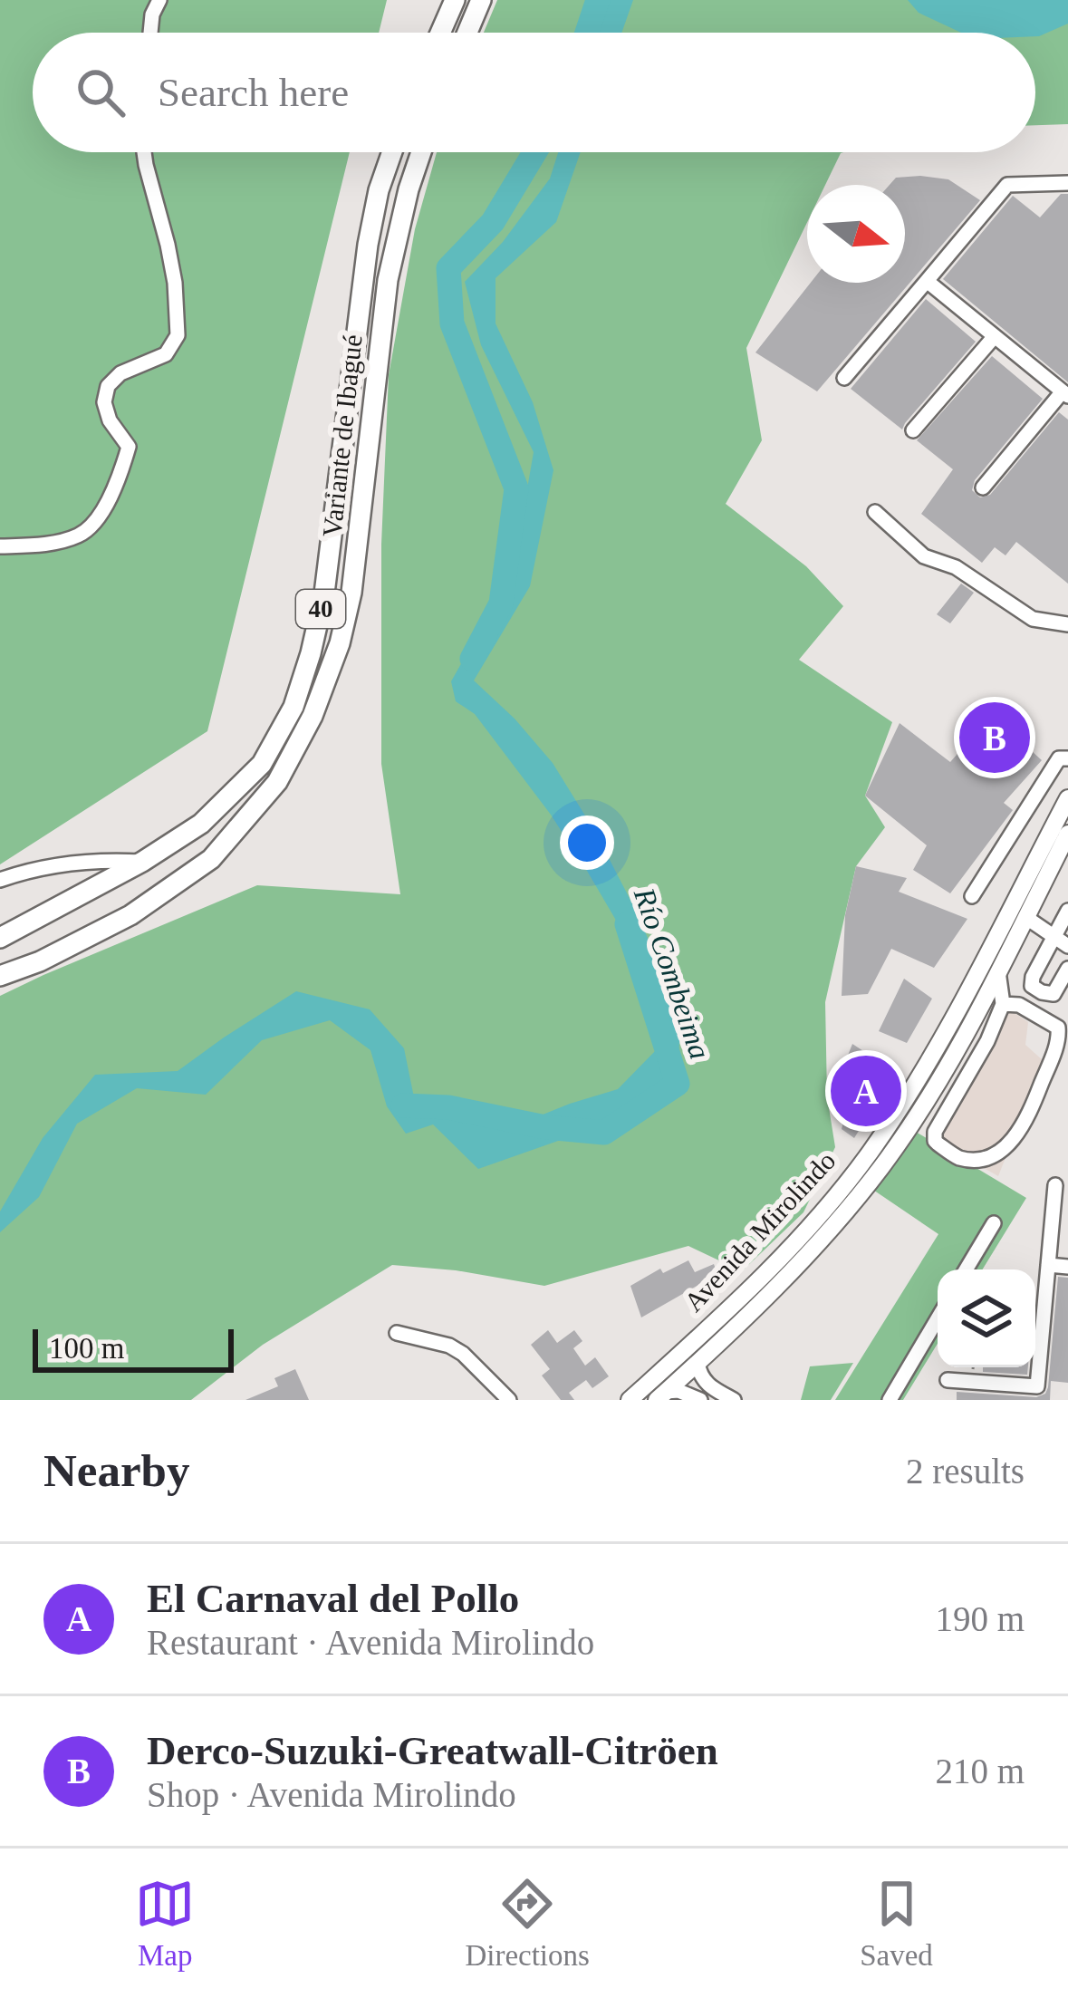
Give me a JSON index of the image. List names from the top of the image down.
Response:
{
  "streets": {
    "highway": ["Variante de Ibagué", "40"],
    "main road": ["Avenida Mirolindo"]
  },
  "water": ["Río Combeima"],
  "scale_bar": "100 m",
  "north": "right",
  "page": {
    "search": "Search here",
    "pins": ["B", "A"],
    "scale": "100 m",
    "heading": ["Nearby", "2 results"],
    "list": [
      {
        "mark": "A",
        "name": "El Carnaval del Pollo",
        "note": "Restaurant · Avenida Mirolindo",
        "value": "190 m"
      },
      {
        "mark": "B",
        "name": "Derco-Suzuki-Greatwall-Citröen",
        "note": "Shop · Avenida Mirolindo",
        "value": "210 m"
      }
    ],
    "nav": ["Map", "Directions", "Saved"]
  }
}
